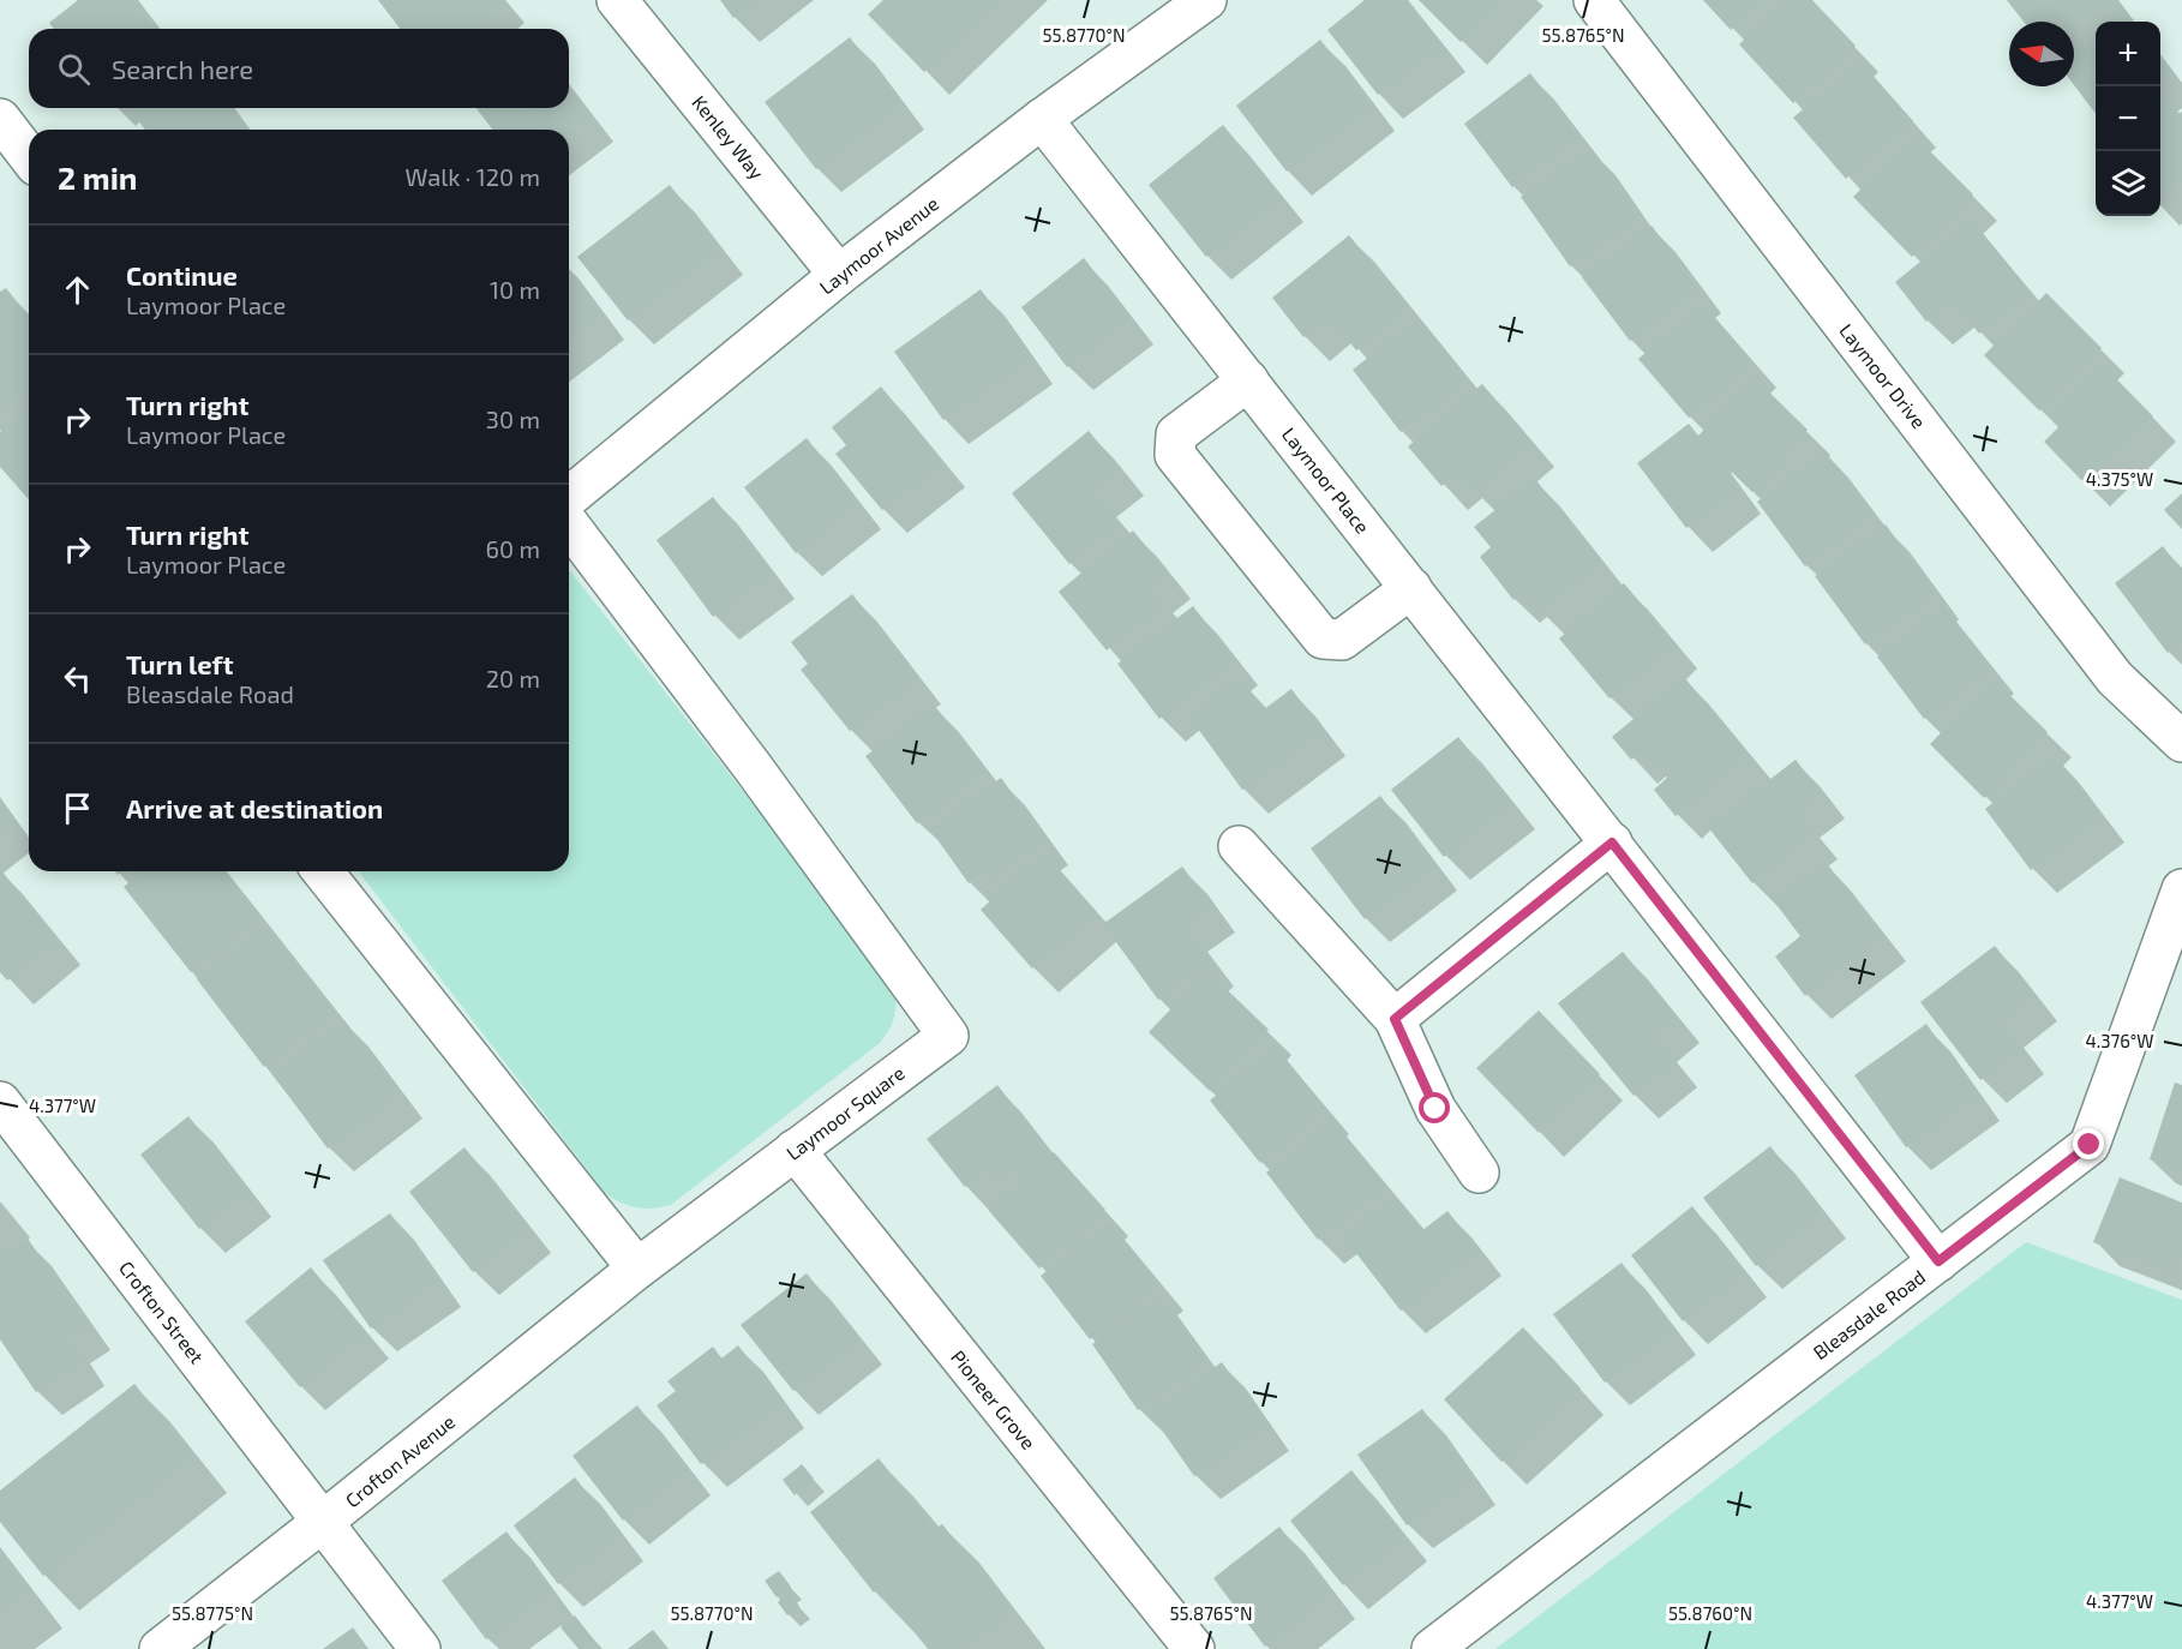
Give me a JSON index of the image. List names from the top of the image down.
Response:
{
  "streets": {
    "street": [
      "Kenley Way",
      "Laymoor Avenue",
      "Laymoor Drive",
      "Laymoor Place",
      "Laymoor Square",
      "Crofton Street",
      "Bleasdale Road",
      "Pioneer Grove",
      "Crofton Avenue"
    ]
  },
  "crossings": [
    ["Kenley Way", "Laymoor Avenue"],
    ["Laymoor Avenue", "Laymoor Place"],
    ["Laymoor Place", "Bleasdale Road"],
    ["Laymoor Square", "Pioneer Grove"],
    ["Laymoor Square", "Crofton Avenue"],
    ["Crofton Street", "Crofton Avenue"]
  ],
  "north": "left",
  "page": {
    "map_buttons": ["+", "−"],
    "search": "Search here",
    "heading": ["2 min", "Walk · 120 m"],
    "list": [
      ["Continue", "Laymoor Place", "10 m"],
      ["Turn right", "Laymoor Place", "30 m"],
      ["Turn right", "Laymoor Place", "60 m"],
      ["Turn left", "Bleasdale Road", "20 m"],
      "Arrive at destination"
    ]
  },
  "coordinates": [
    "55.8770°N",
    "55.8765°N",
    "4.375°W",
    "4.376°W",
    "4.377°W",
    "55.8775°N",
    "55.8760°N"
  ]
}
